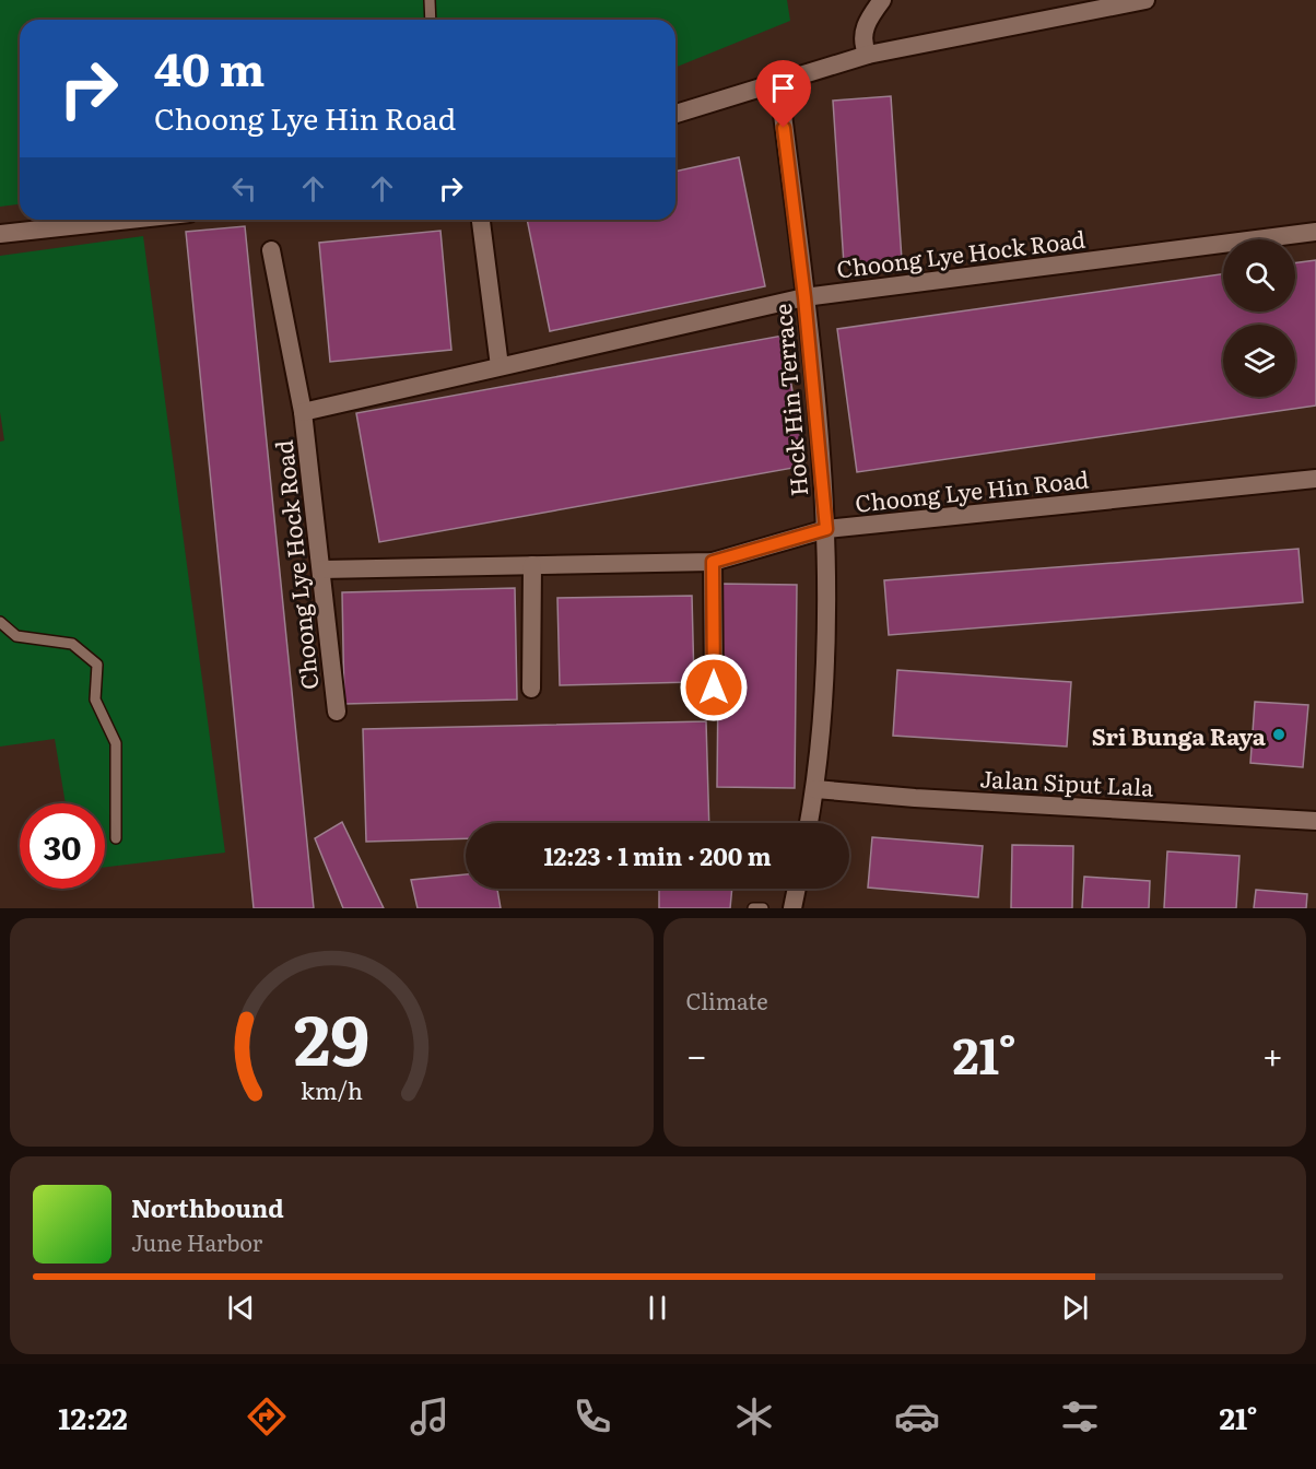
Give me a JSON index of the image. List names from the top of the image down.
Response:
{
  "streets": {
    "street": [
      "Choong Lye Hock Road",
      "Hock Hin Terrace",
      "Choong Lye Hin Road",
      "Jalan Siput Lala"
    ]
  },
  "crossings": [
    ["Choong Lye Hock Road", "Hock Hin Terrace"],
    ["Choong Lye Hock Road", "Choong Lye Hin Road"],
    ["Hock Hin Terrace", "Choong Lye Hin Road"],
    ["Hock Hin Terrace", "Jalan Siput Lala"]
  ],
  "places": ["Sri Bunga Raya"],
  "page": {
    "turn": ["40 m", "Choong Lye Hin Road"],
    "limit": "30",
    "trip": "12:23 · 1 min · 200 m",
    "tile": "Climate",
    "heat": ["−", "21°", "+"],
    "song": ["Northbound", "June Harbor"],
    "tabs": ["12:22", "21°"],
    "gauge": ["29", "km/h"]
  }
}
